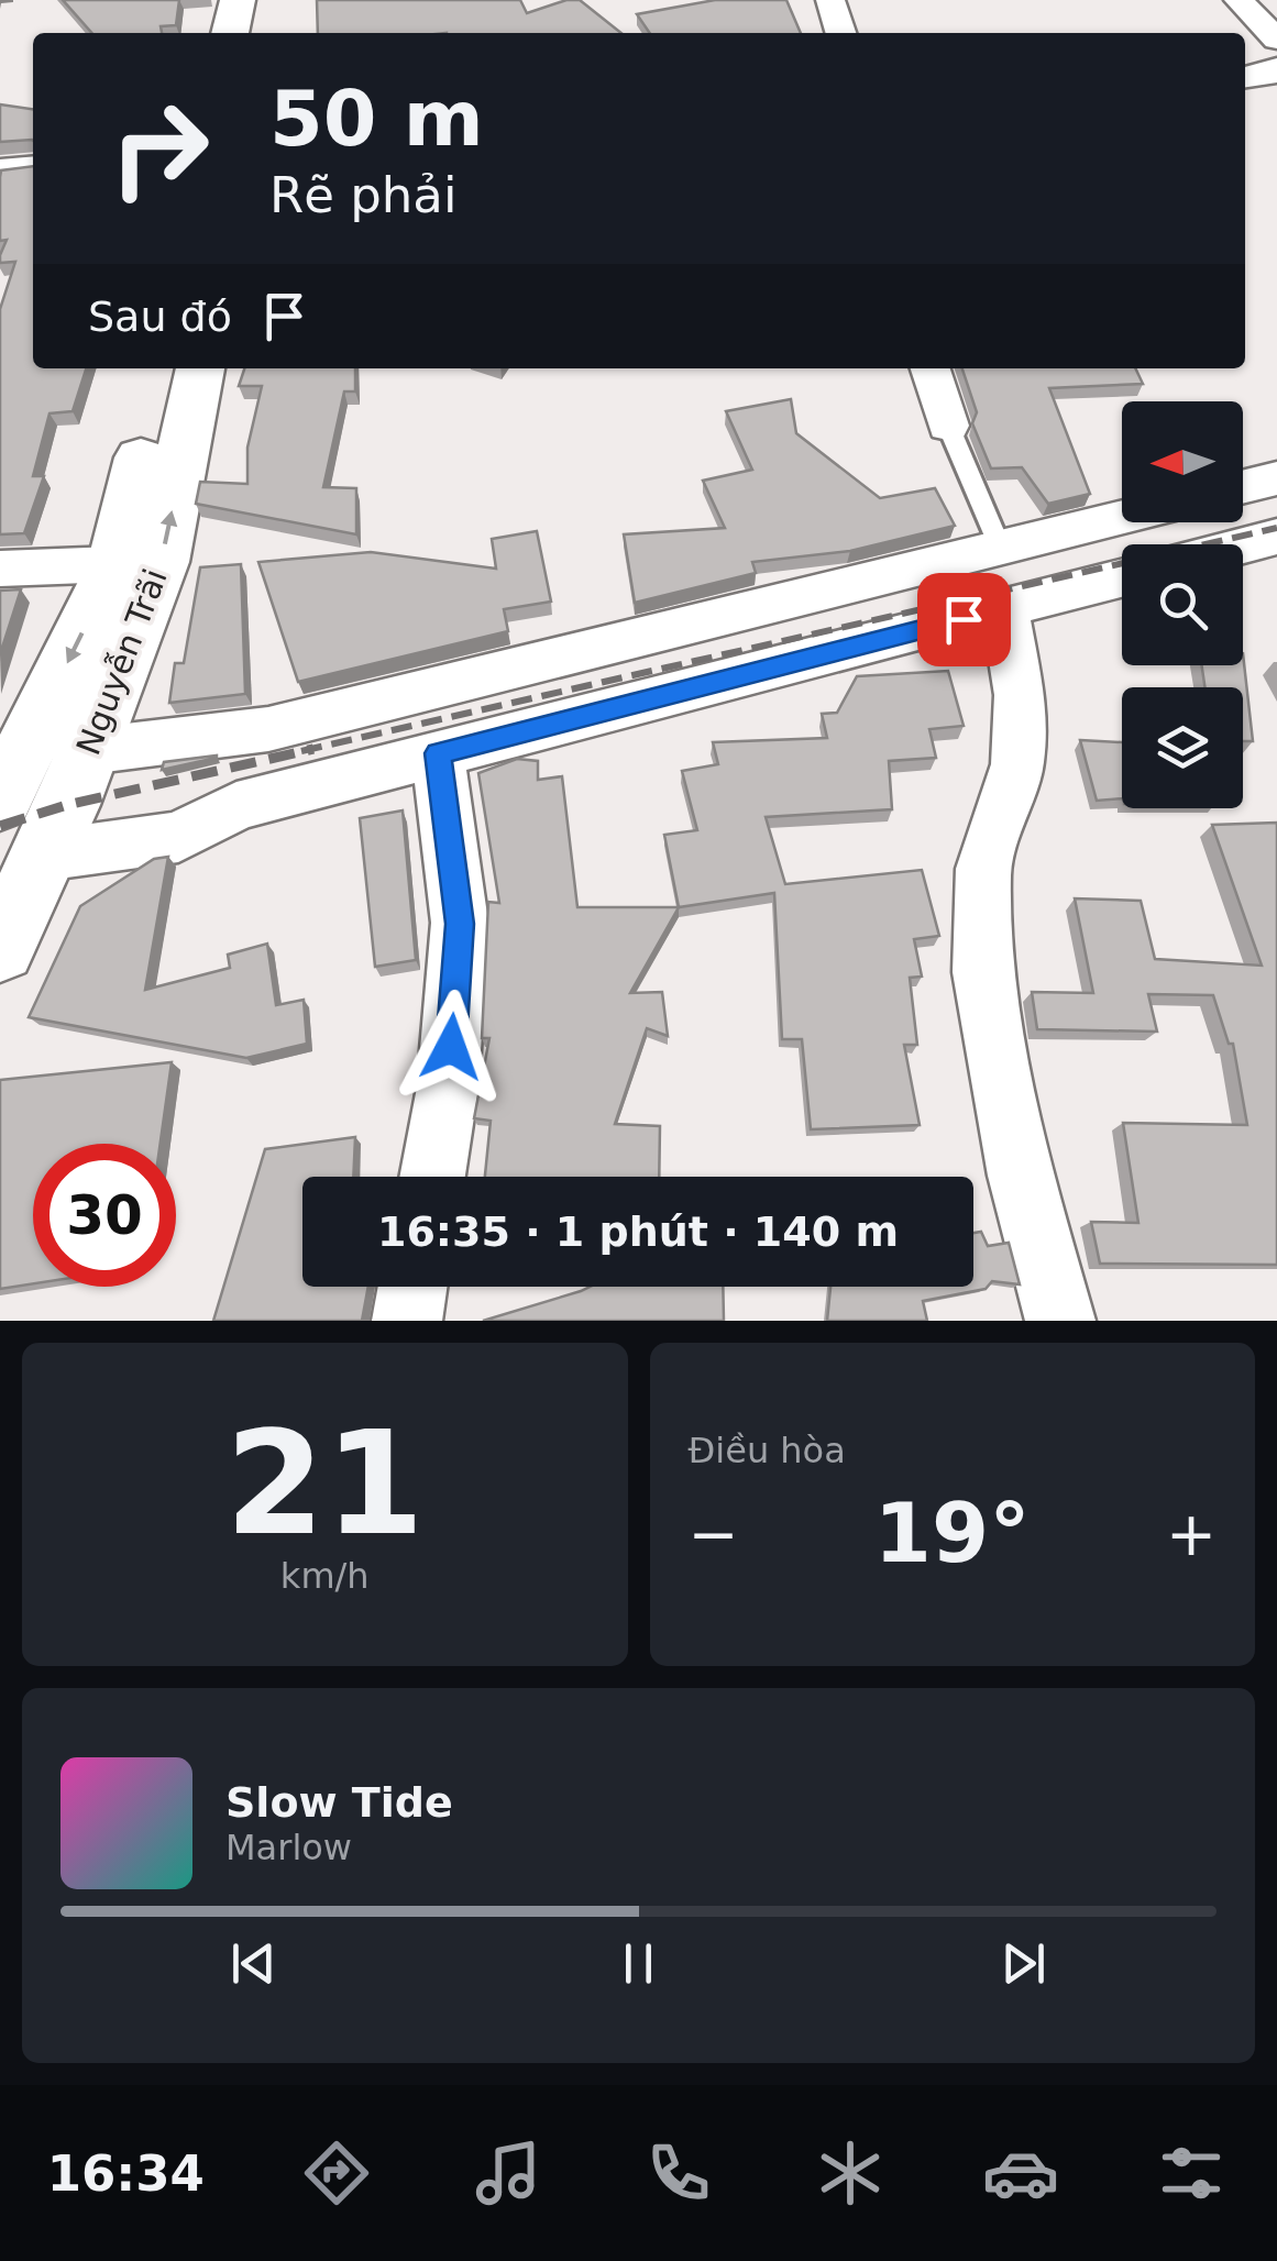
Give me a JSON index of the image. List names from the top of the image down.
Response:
{
  "streets": {
    "main road": ["Nguyễn Trãi"]
  },
  "north": "left",
  "page": {
    "turn": ["50 m", "Rẽ phải"],
    "then": "Sau đó",
    "limit": "30",
    "trip": "16:35 · 1 phút · 140 m",
    "tile": [
      ["21", "km/h"],
      "Điều hòa"
    ],
    "heat": ["−", "19°", "+"],
    "song": ["Slow Tide", "Marlow"],
    "tabs": "16:34"
  }
}
